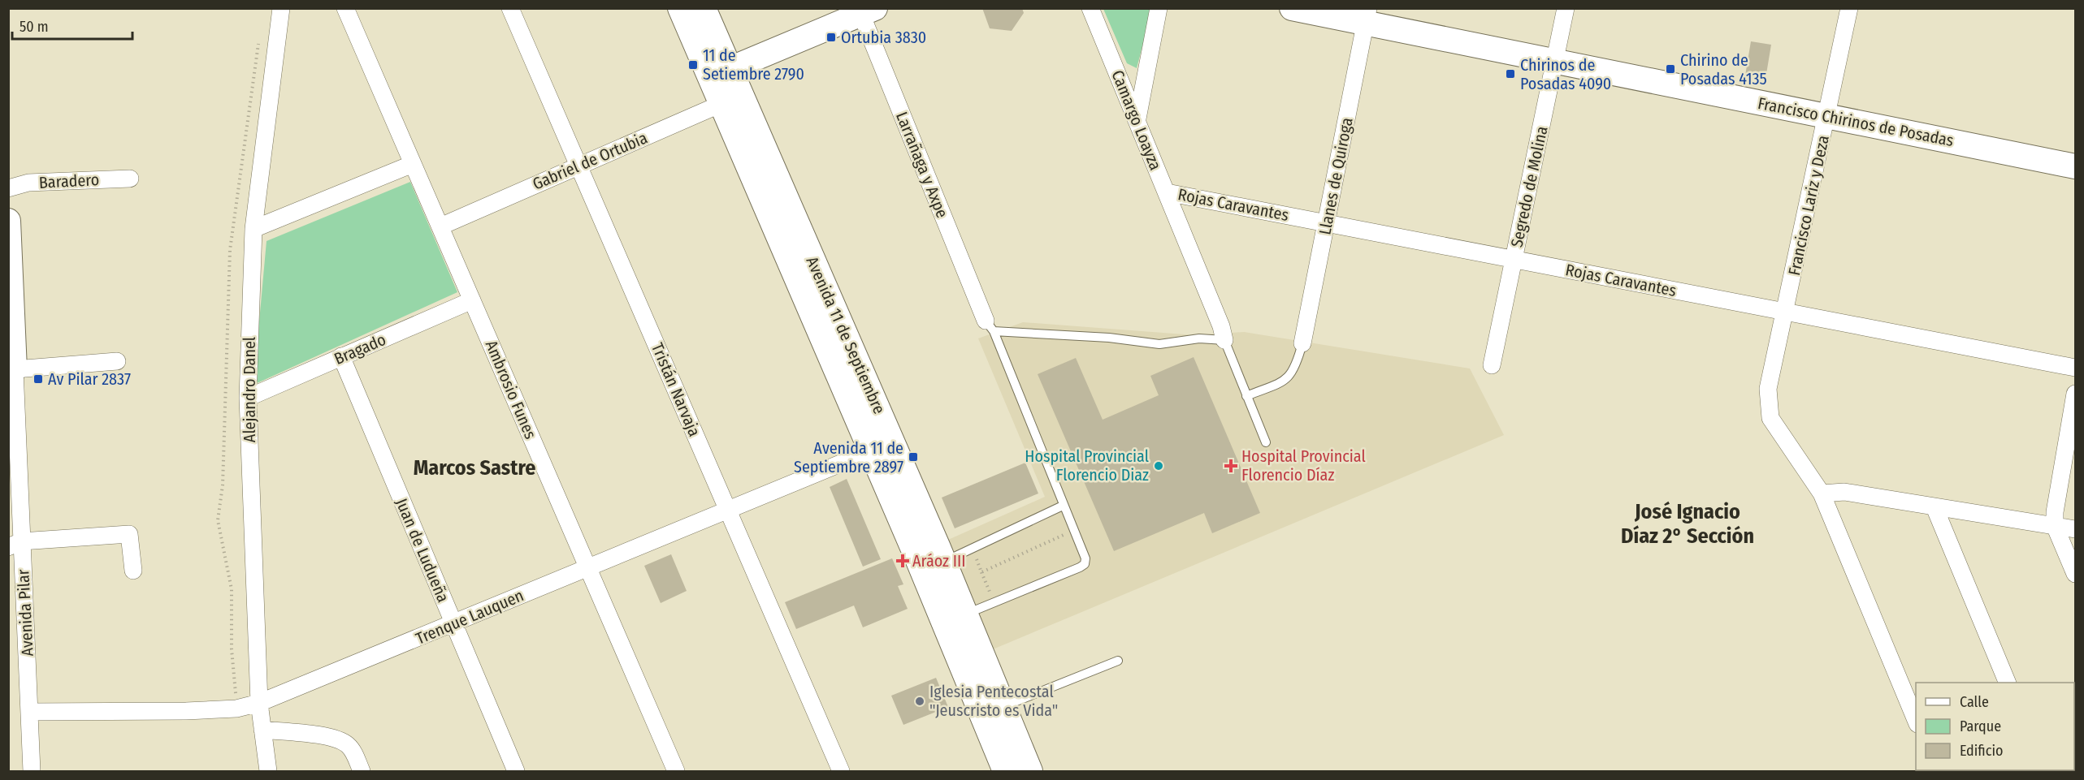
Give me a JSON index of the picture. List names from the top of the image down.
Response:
{
  "streets": {
    "main road": ["Francisco Chirinos de Posadas", "Avenida 11 de Septiembre", "Avenida Pilar"],
    "street": [
      "Camargo Loayza",
      "Gabriel de Ortubia",
      "Larrañaga y Axpe",
      "Llanes de Quiroga",
      "Baradero",
      "Segredo de Molina",
      "Rojas Caravantes",
      "Francisco Lariz y Deza",
      "Bragado",
      "Alejandro Danel",
      "Ambrosio Funes",
      "Tristán Narvaja",
      "Juan de Ludueña",
      "Trenque Lauquen"
    ]
  },
  "crossings": [
    ["Camargo Loayza", "Rojas Caravantes"],
    ["Francisco Chirinos de Posadas", "Llanes de Quiroga"],
    ["Francisco Chirinos de Posadas", "Segredo de Molina"],
    ["Francisco Chirinos de Posadas", "Francisco Lariz y Deza"],
    ["Gabriel de Ortubia", "Avenida 11 de Septiembre"],
    ["Gabriel de Ortubia", "Ambrosio Funes"],
    ["Gabriel de Ortubia", "Tristán Narvaja"],
    ["Llanes de Quiroga", "Rojas Caravantes"],
    ["Segredo de Molina", "Rojas Caravantes"],
    ["Rojas Caravantes", "Francisco Lariz y Deza"],
    ["Avenida 11 de Septiembre", "Trenque Lauquen"],
    ["Bragado", "Alejandro Danel"],
    ["Bragado", "Ambrosio Funes"],
    ["Bragado", "Juan de Ludueña"],
    ["Alejandro Danel", "Trenque Lauquen"],
    ["Ambrosio Funes", "Trenque Lauquen"],
    ["Tristán Narvaja", "Trenque Lauquen"],
    ["Juan de Ludueña", "Trenque Lauquen"],
    ["Avenida Pilar", "Trenque Lauquen"]
  ],
  "districts": ["Marcos Sastre", "José Ignacio Díaz 2° Sección"],
  "places": {
    "transit": [
      "Ortubia 3830",
      "11 de Setiembre 2790",
      "Chirino de Posadas 4135",
      "Chirinos de Posadas 4090",
      "Av Pilar 2837",
      "Avenida 11 de Septiembre 2897"
    ],
    "other": ["Hospital Provincial Florencio Diaz", "Iglesia Pentecostal \"Jeuscristo es Vida\""],
    "health": ["Hospital Provincial Florencio Díaz", "Aráoz III"]
  },
  "legend": ["Calle", "Parque", "Edificio"],
  "scale_bar": "50 m"
}
